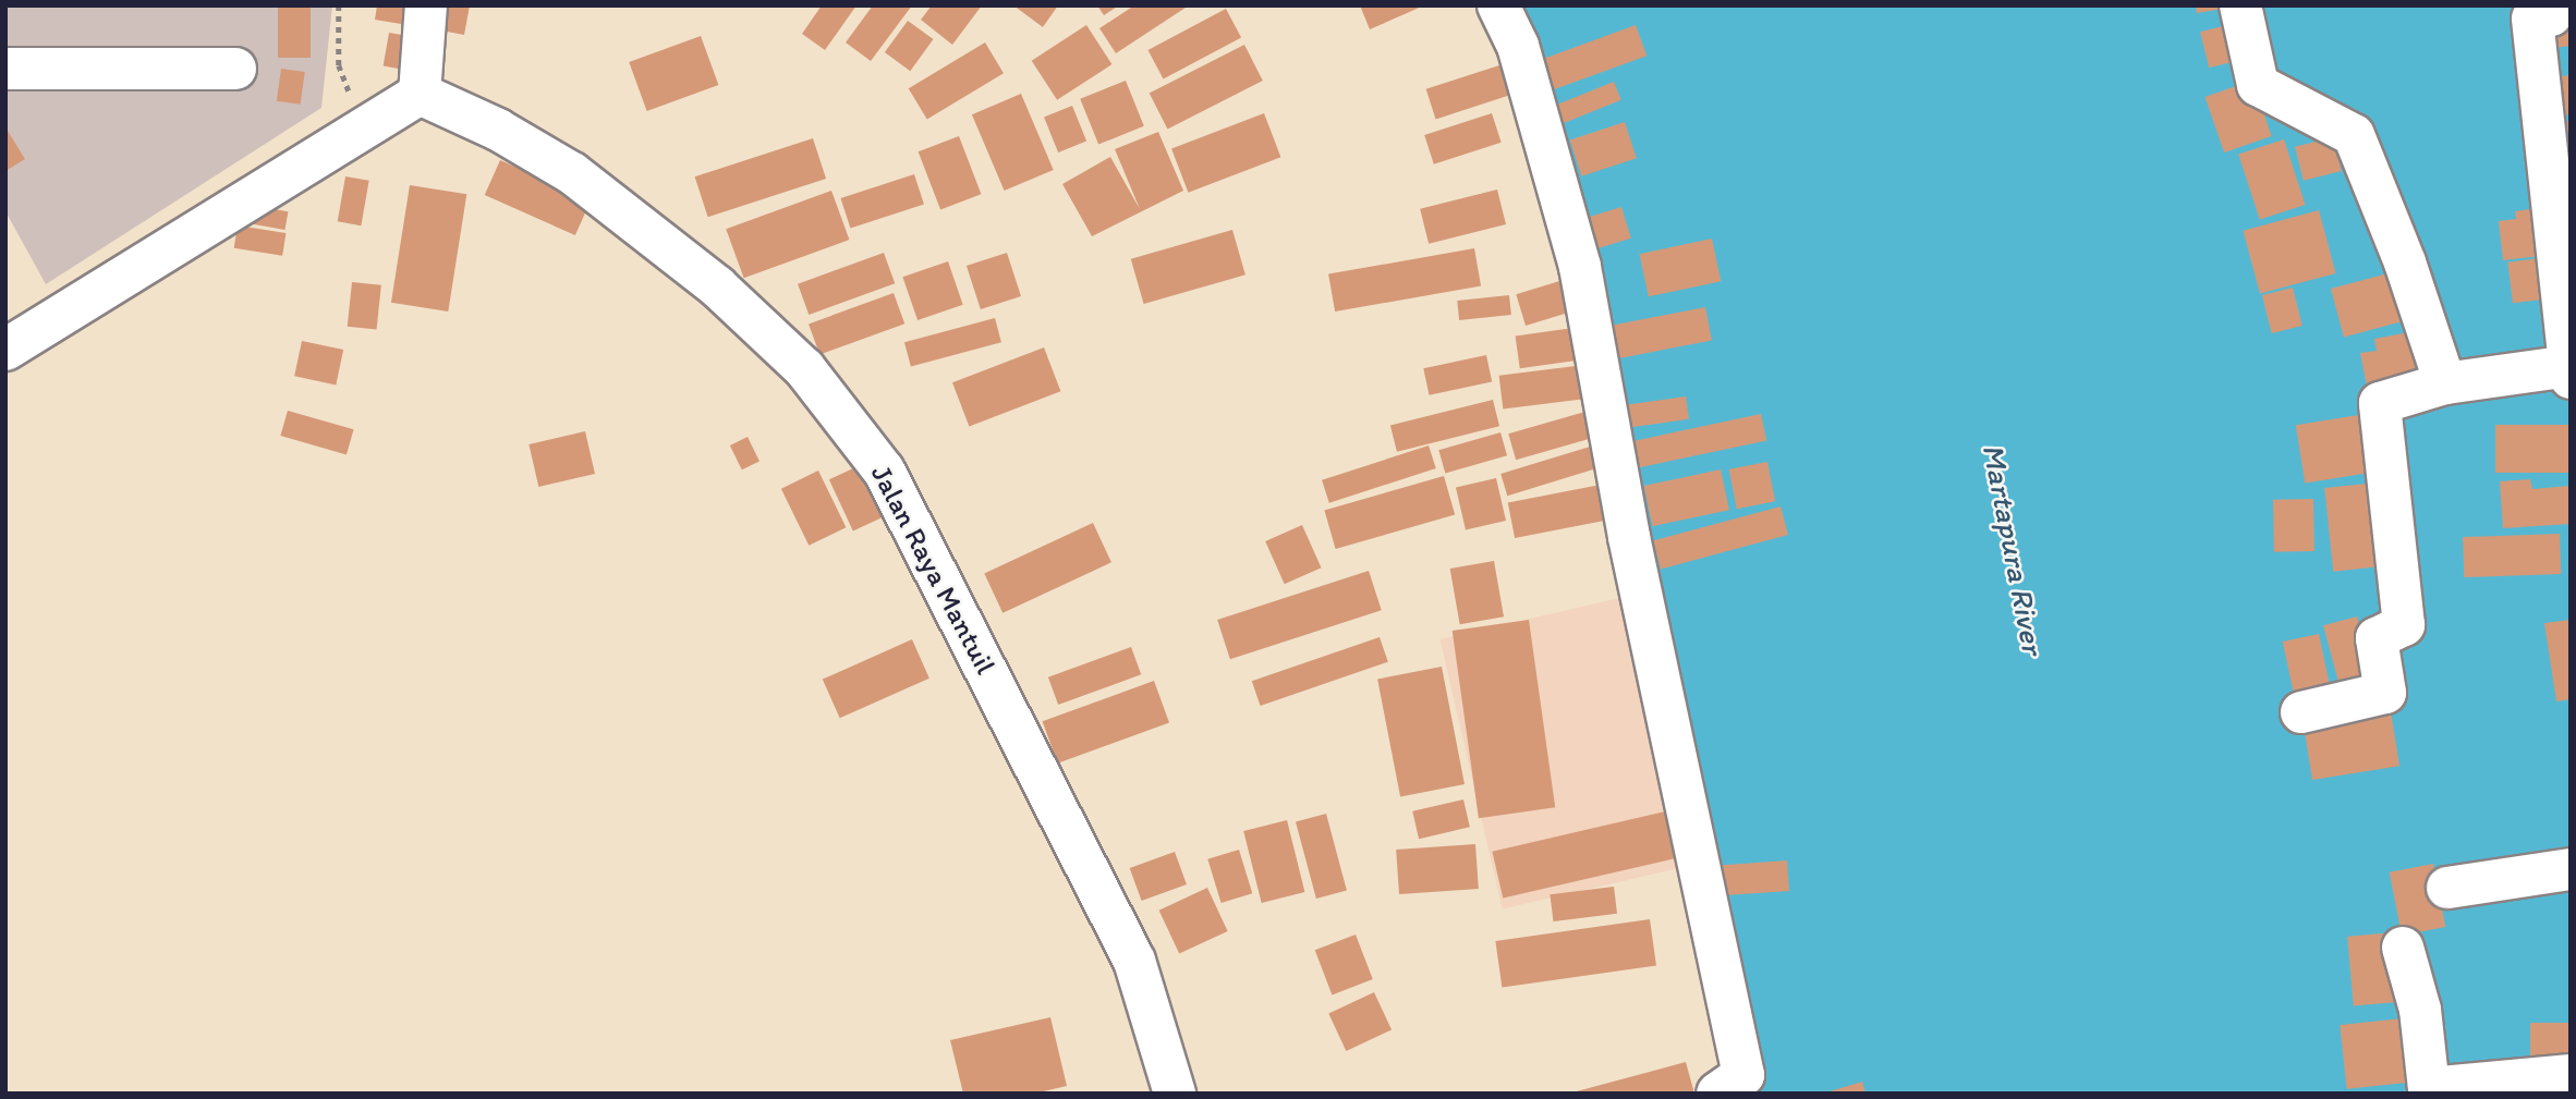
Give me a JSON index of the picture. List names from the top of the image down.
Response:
{
  "streets": {
    "street": ["Jalan Raya Mantuil"]
  },
  "water": ["Martapura River"]
}
